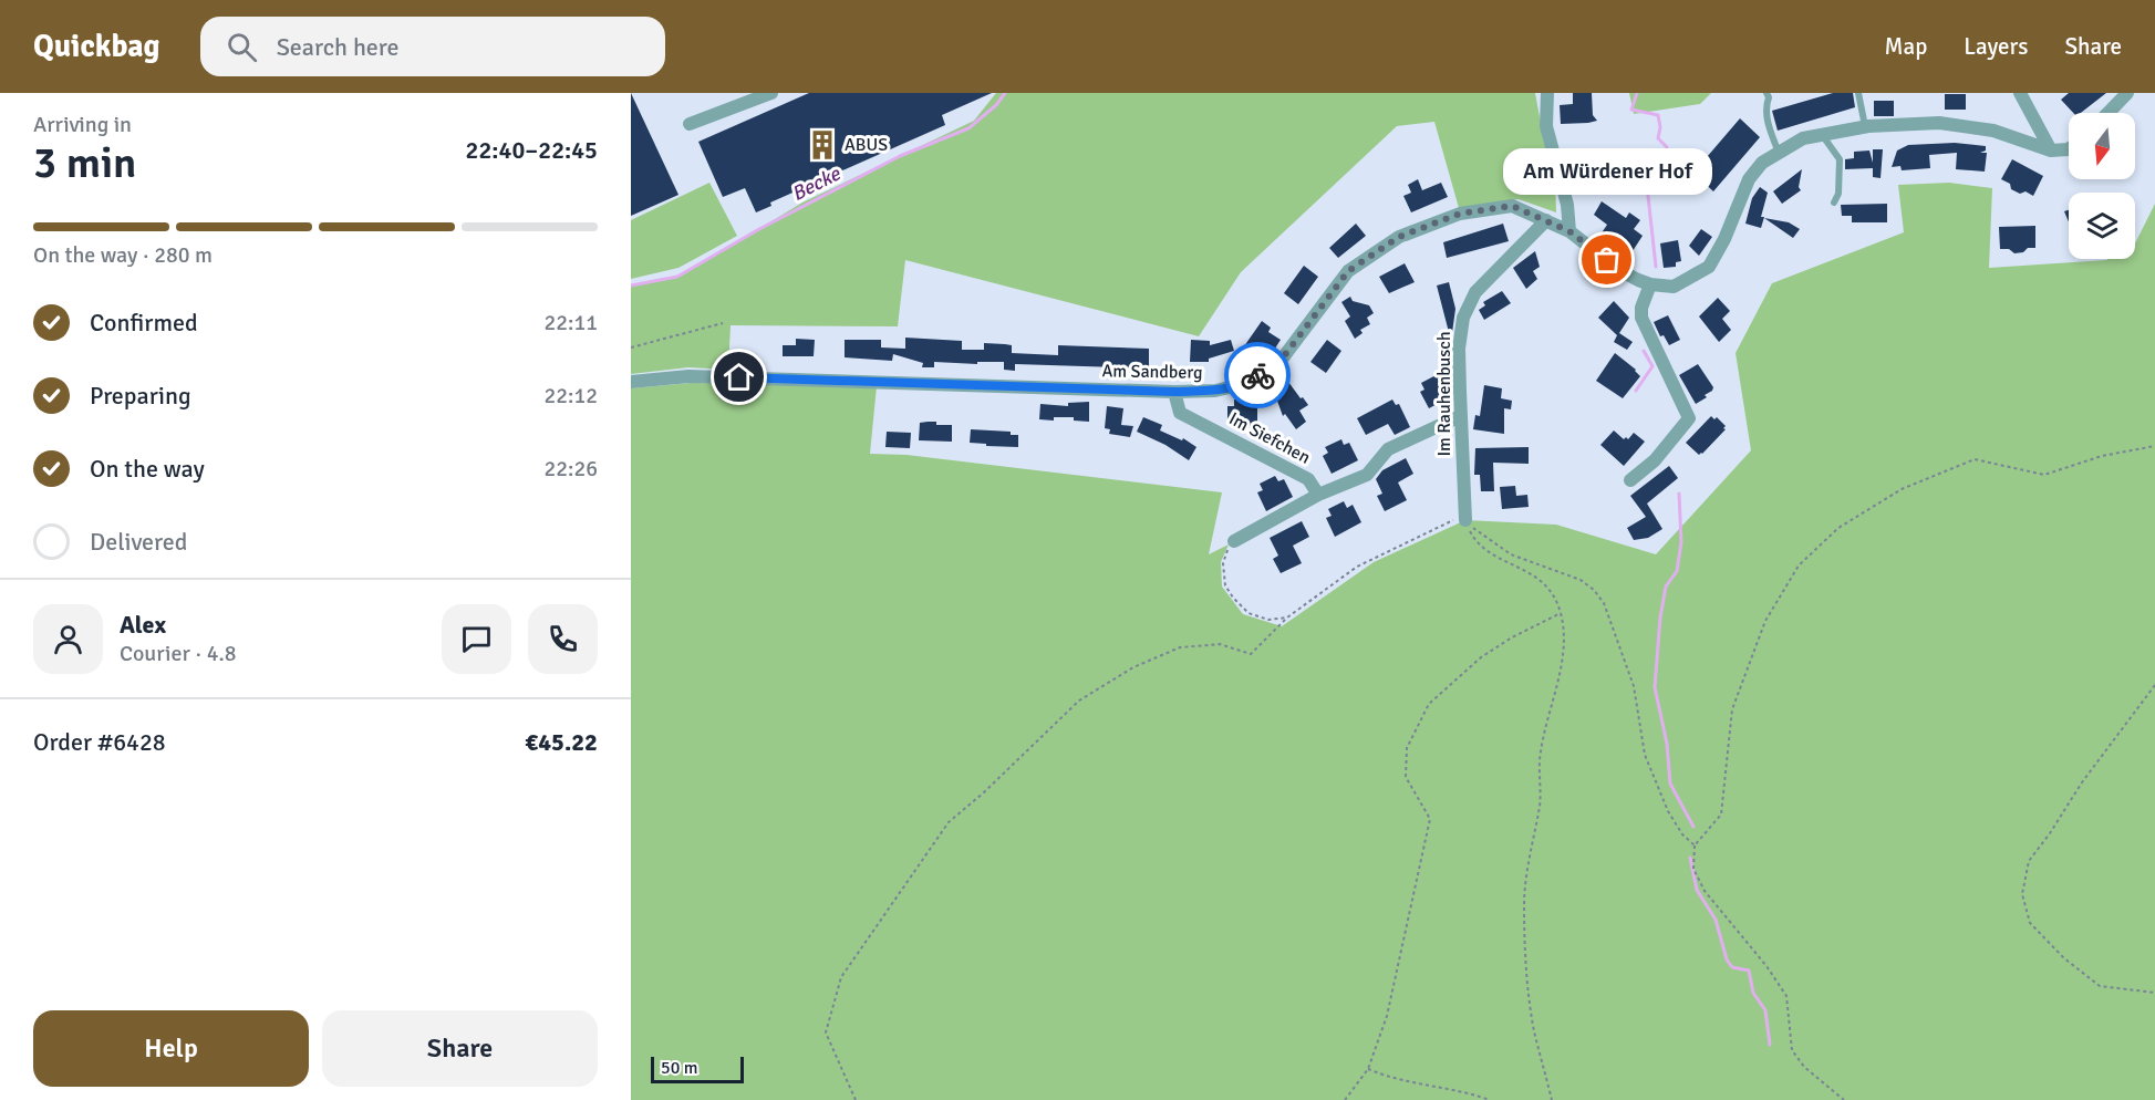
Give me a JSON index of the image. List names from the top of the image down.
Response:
{
  "streets": {
    "street": ["Am Sandberg", "Im Rauhenbusch", "Im Siefchen"]
  },
  "crossings": [
    ["Am Sandberg", "Im Rauhenbusch"],
    ["Am Sandberg", "Im Siefchen"]
  ],
  "water": ["Becke"],
  "places": {
    "building": ["ABUS"],
    "other": ["Am Würdener Hof"]
  },
  "scale_bar": "50 m",
  "north": "bottom",
  "page": {
    "header": "Quickbag",
    "search": "Search here",
    "nav": ["Map", "Layers", "Share"],
    "heading": ["3 min", "Arriving in", "22:40–22:45"],
    "panel": [
      "Alex",
      "Courier · 4.8",
      "Order #6428",
      "€45.22"
    ],
    "bubble": "Am Würdener Hof",
    "bar": "On the way · 280 m",
    "list": [
      ["Confirmed", "22:11"],
      ["Preparing", "22:12"],
      ["On the way", "22:26"],
      "Delivered"
    ],
    "buttons": ["Help", "Share"],
    "scale": "50 m"
  }
}
